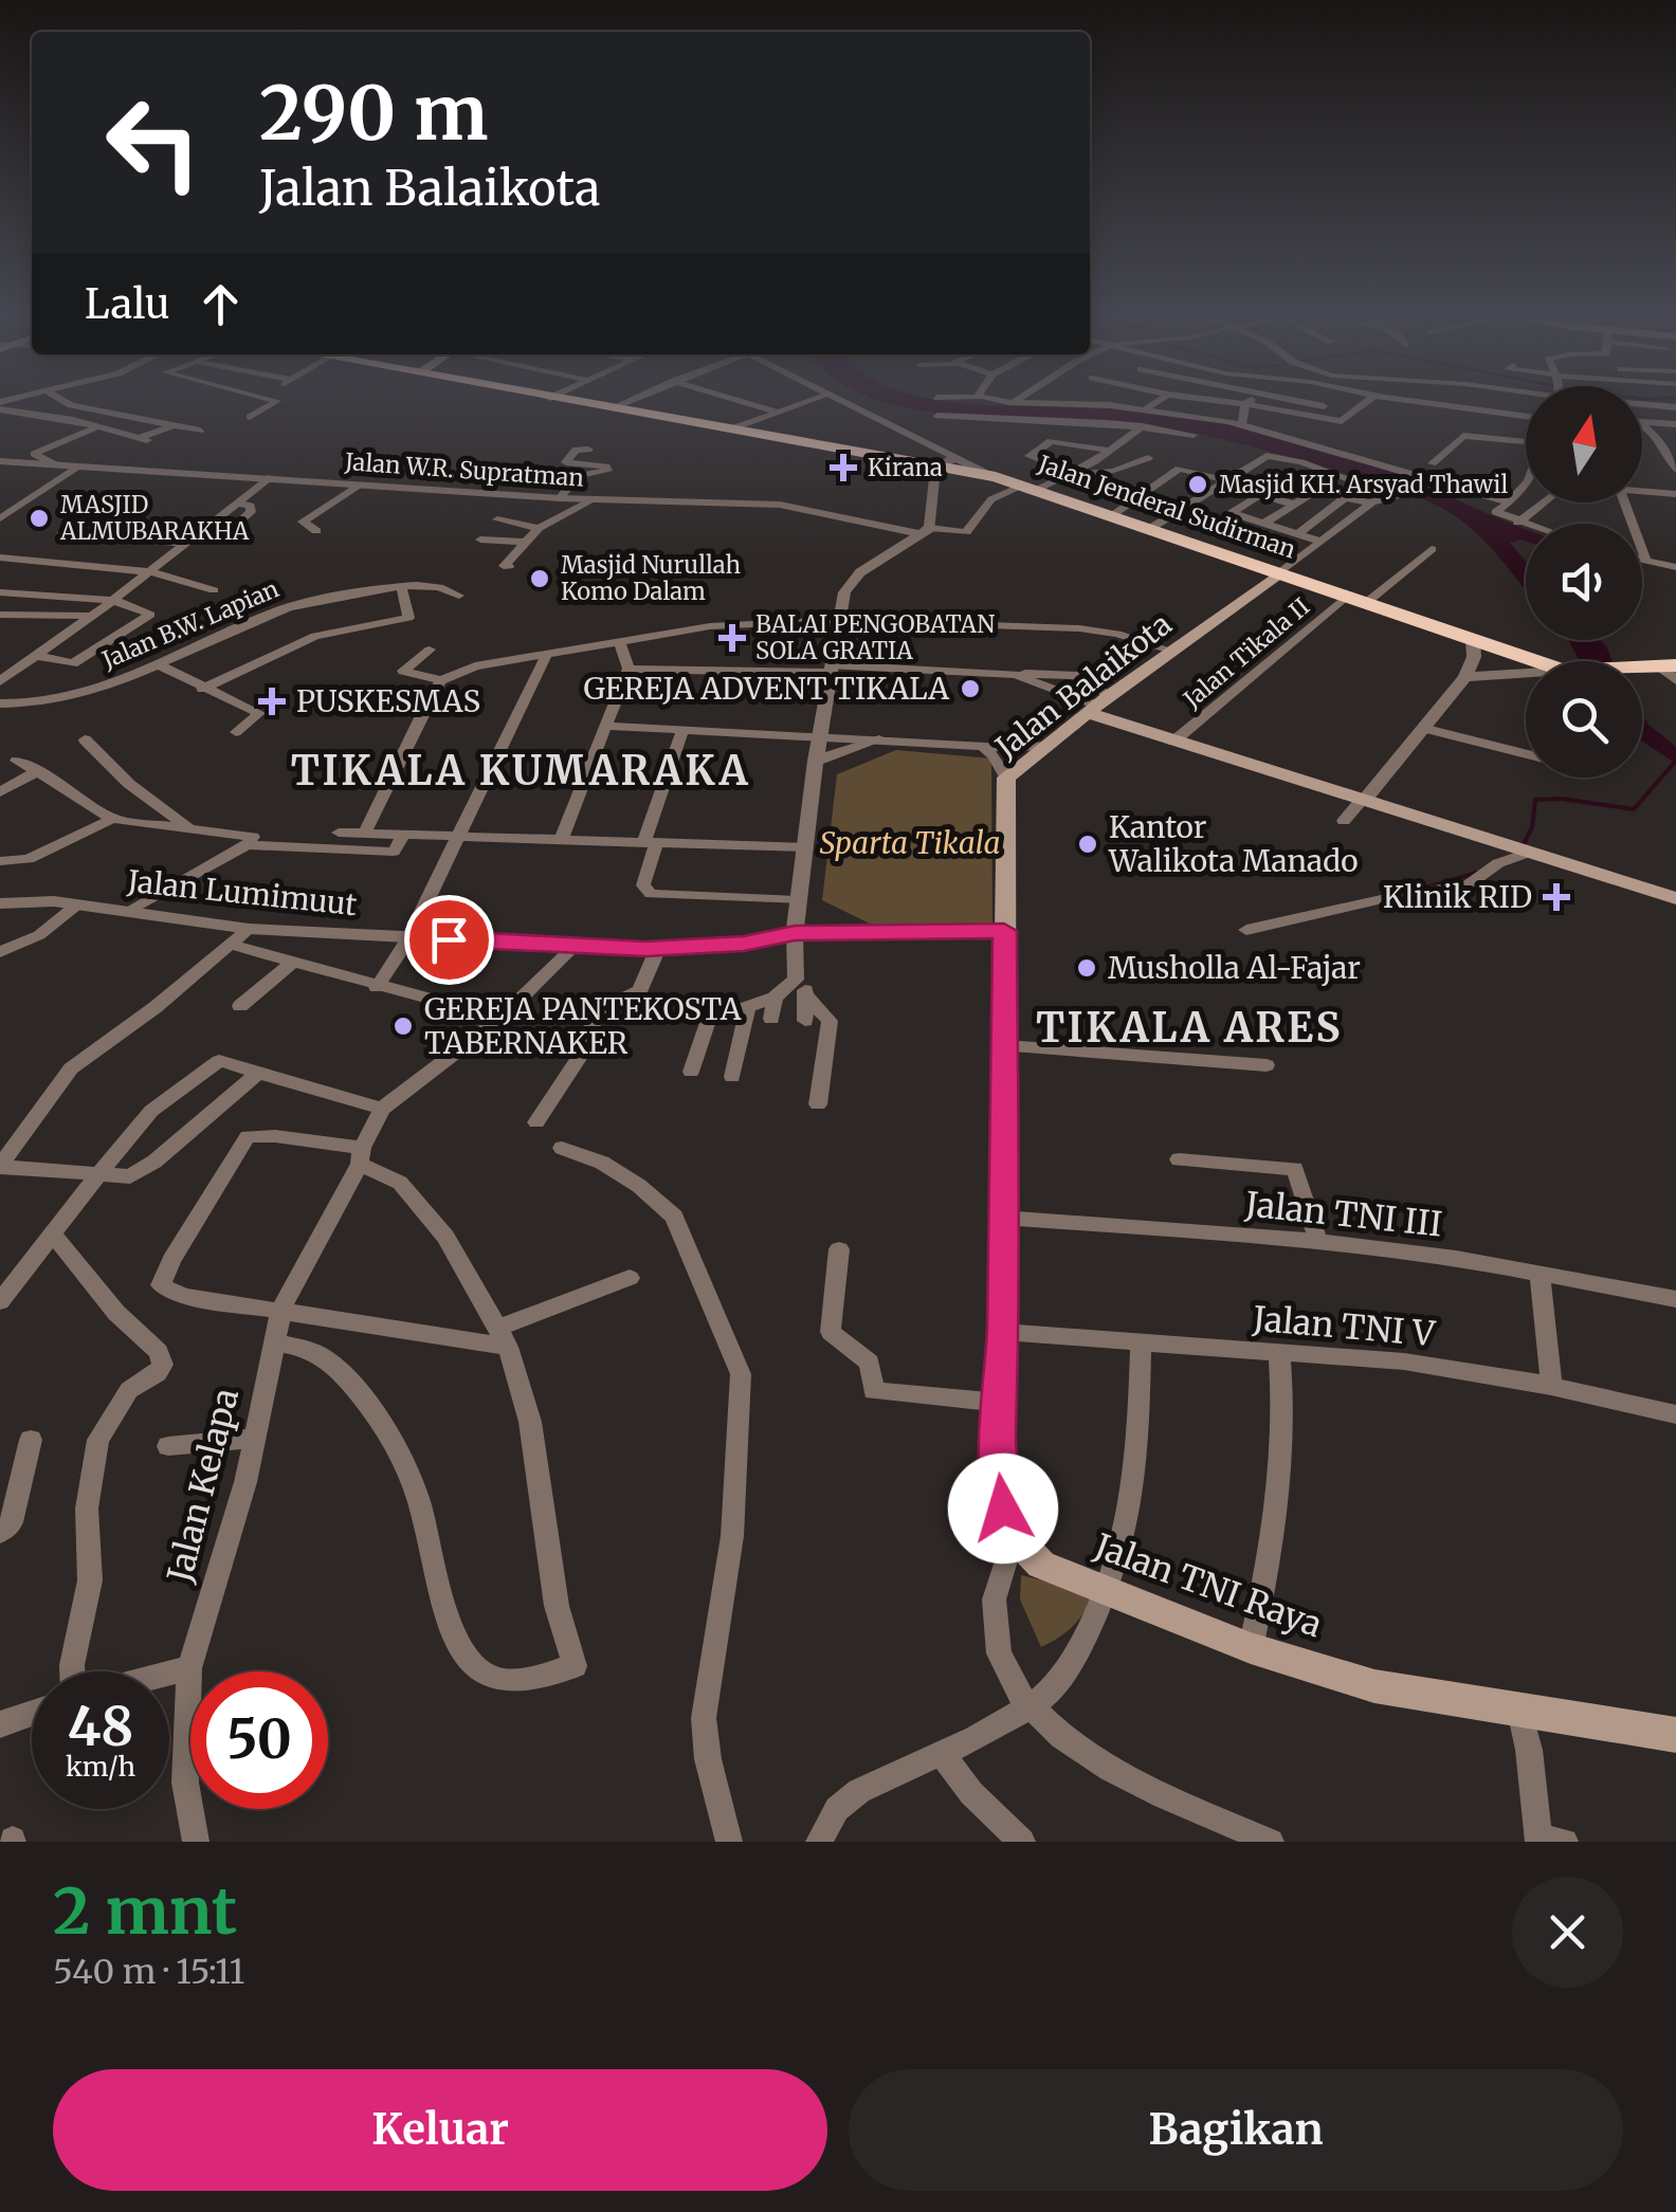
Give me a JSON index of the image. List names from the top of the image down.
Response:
{
  "streets": {
    "highway": ["Jalan Jenderal Sudirman"],
    "main road": ["Jalan Balaikota", "Jalan TNI Raya"],
    "street": [
      "Jalan W.R. Supratman",
      "Jalan B.W. Lapian",
      "Jalan Tikala II",
      "Jalan Lumimuut",
      "Jalan TNI III",
      "Jalan TNI V",
      "Jalan Kelapa"
    ]
  },
  "crossings": [
    ["Jalan Jenderal Sudirman", "Jalan Tikala II"],
    ["Jalan Jenderal Sudirman", "Jalan Balaikota"]
  ],
  "districts": ["TIKALA KUMARAKA", "TIKALA ARES"],
  "parks": ["Sparta Tikala"],
  "places": {
    "health": [
      "Kirana",
      "BALAI PENGOBATAN SOLA GRATIA",
      "PUSKESMAS",
      "Klinik RID"
    ],
    "other": [
      "Masjid KH. Arsyad Thawil",
      "MASJID ALMUBARAKHA",
      "Masjid Nurullah Komo Dalam",
      "GEREJA ADVENT TIKALA",
      "Kantor Walikota Manado",
      "Musholla Al-Fajar",
      "GEREJA PANTEKOSTA TABERNAKER"
    ]
  },
  "north": "top",
  "page": {
    "turn": ["290 m", "Jalan Balaikota"],
    "then": "Lalu",
    "speed": "48 km/h",
    "limit": "50",
    "heading": ["2 mnt", "540 m · 15:11"],
    "buttons": ["Keluar", "Bagikan"]
  }
}
